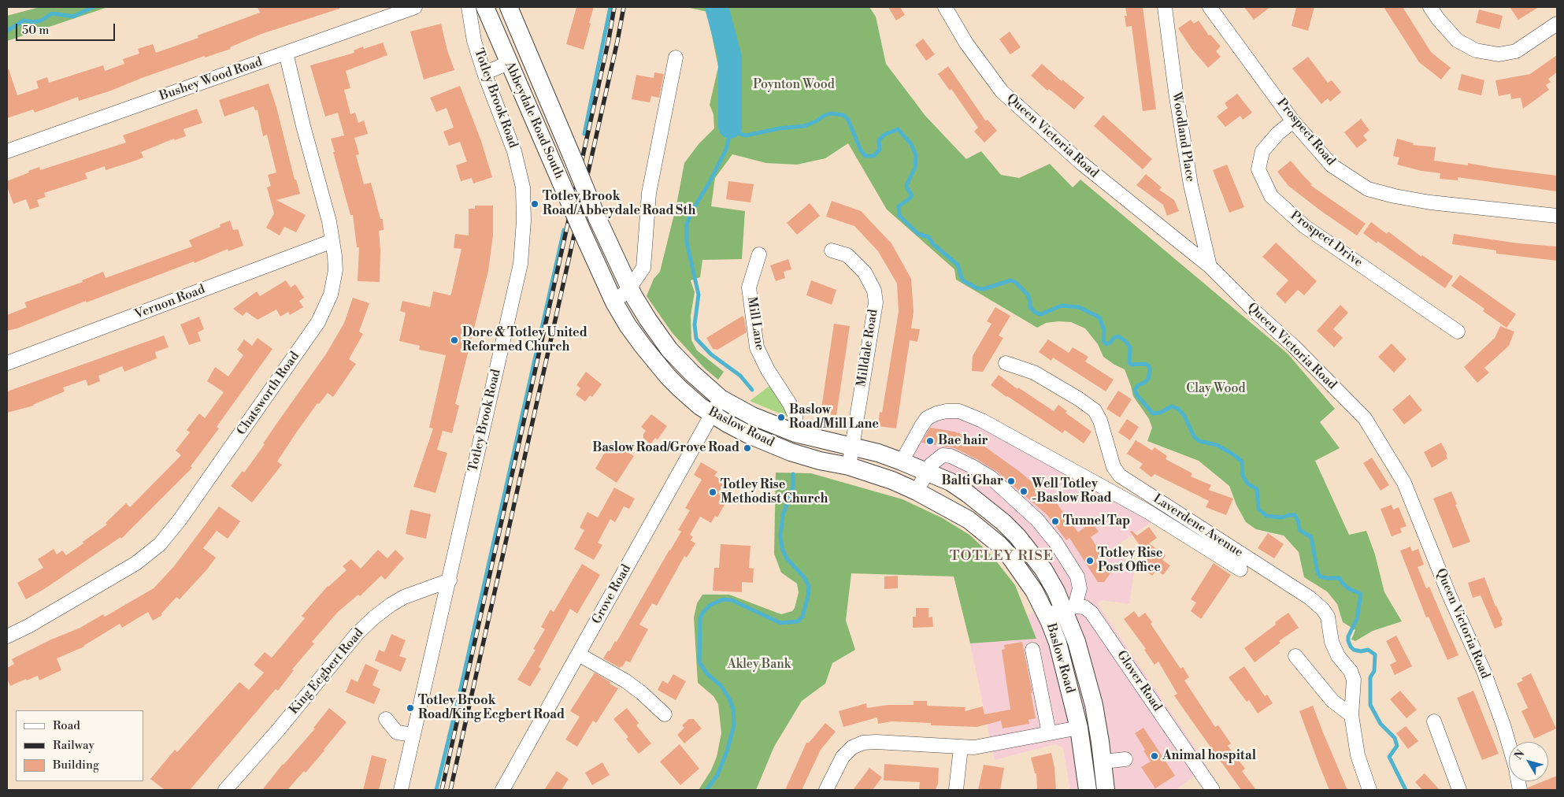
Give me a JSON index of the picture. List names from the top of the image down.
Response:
{
  "streets": {
    "main road": ["Abbeydale Road South", "Baslow Road"],
    "street": [
      "Bushey Wood Road",
      "Totley Brook Road",
      "Prospect Road",
      "Queen Victoria Road",
      "Woodland Place",
      "Prospect Drive",
      "Vernon Road",
      "Mill Lane",
      "Milldale Road",
      "Chatsworth Road",
      "Laverdene Avenue",
      "Grove Road",
      "King Ecgbert Road",
      "Glover Road"
    ]
  },
  "crossings": [
    ["Bushey Wood Road", "Chatsworth Road"],
    ["Totley Brook Road", "King Ecgbert Road"],
    ["Abbeydale Road South", "Baslow Road"],
    ["Prospect Road", "Prospect Drive"],
    ["Queen Victoria Road", "Woodland Place"],
    ["Vernon Road", "Chatsworth Road"],
    ["Milldale Road", "Baslow Road"],
    ["Baslow Road", "Grove Road"]
  ],
  "districts": ["TOTLEY RISE"],
  "parks": ["Poynton Wood", "Clay Wood", "Akley Bank"],
  "places": [
    "Totley Brook Road/Abbeydale Road Sth",
    "Dore & Totley United Reformed Church",
    "Baslow Road/Mill Lane",
    "Bae hair",
    "Baslow Road/Grove Road",
    "Balti Ghar",
    "Well Totley -Baslow Road",
    "Totley Rise Methodist Church",
    "Tunnel Tap",
    "Totley Rise Post Office",
    "Totley Brook Road/King Ecgbert Road",
    "Animal hospital"
  ],
  "legend": ["Road", "Railway", "Building"],
  "scale_bar": "50 m",
  "north": "top left"
}
